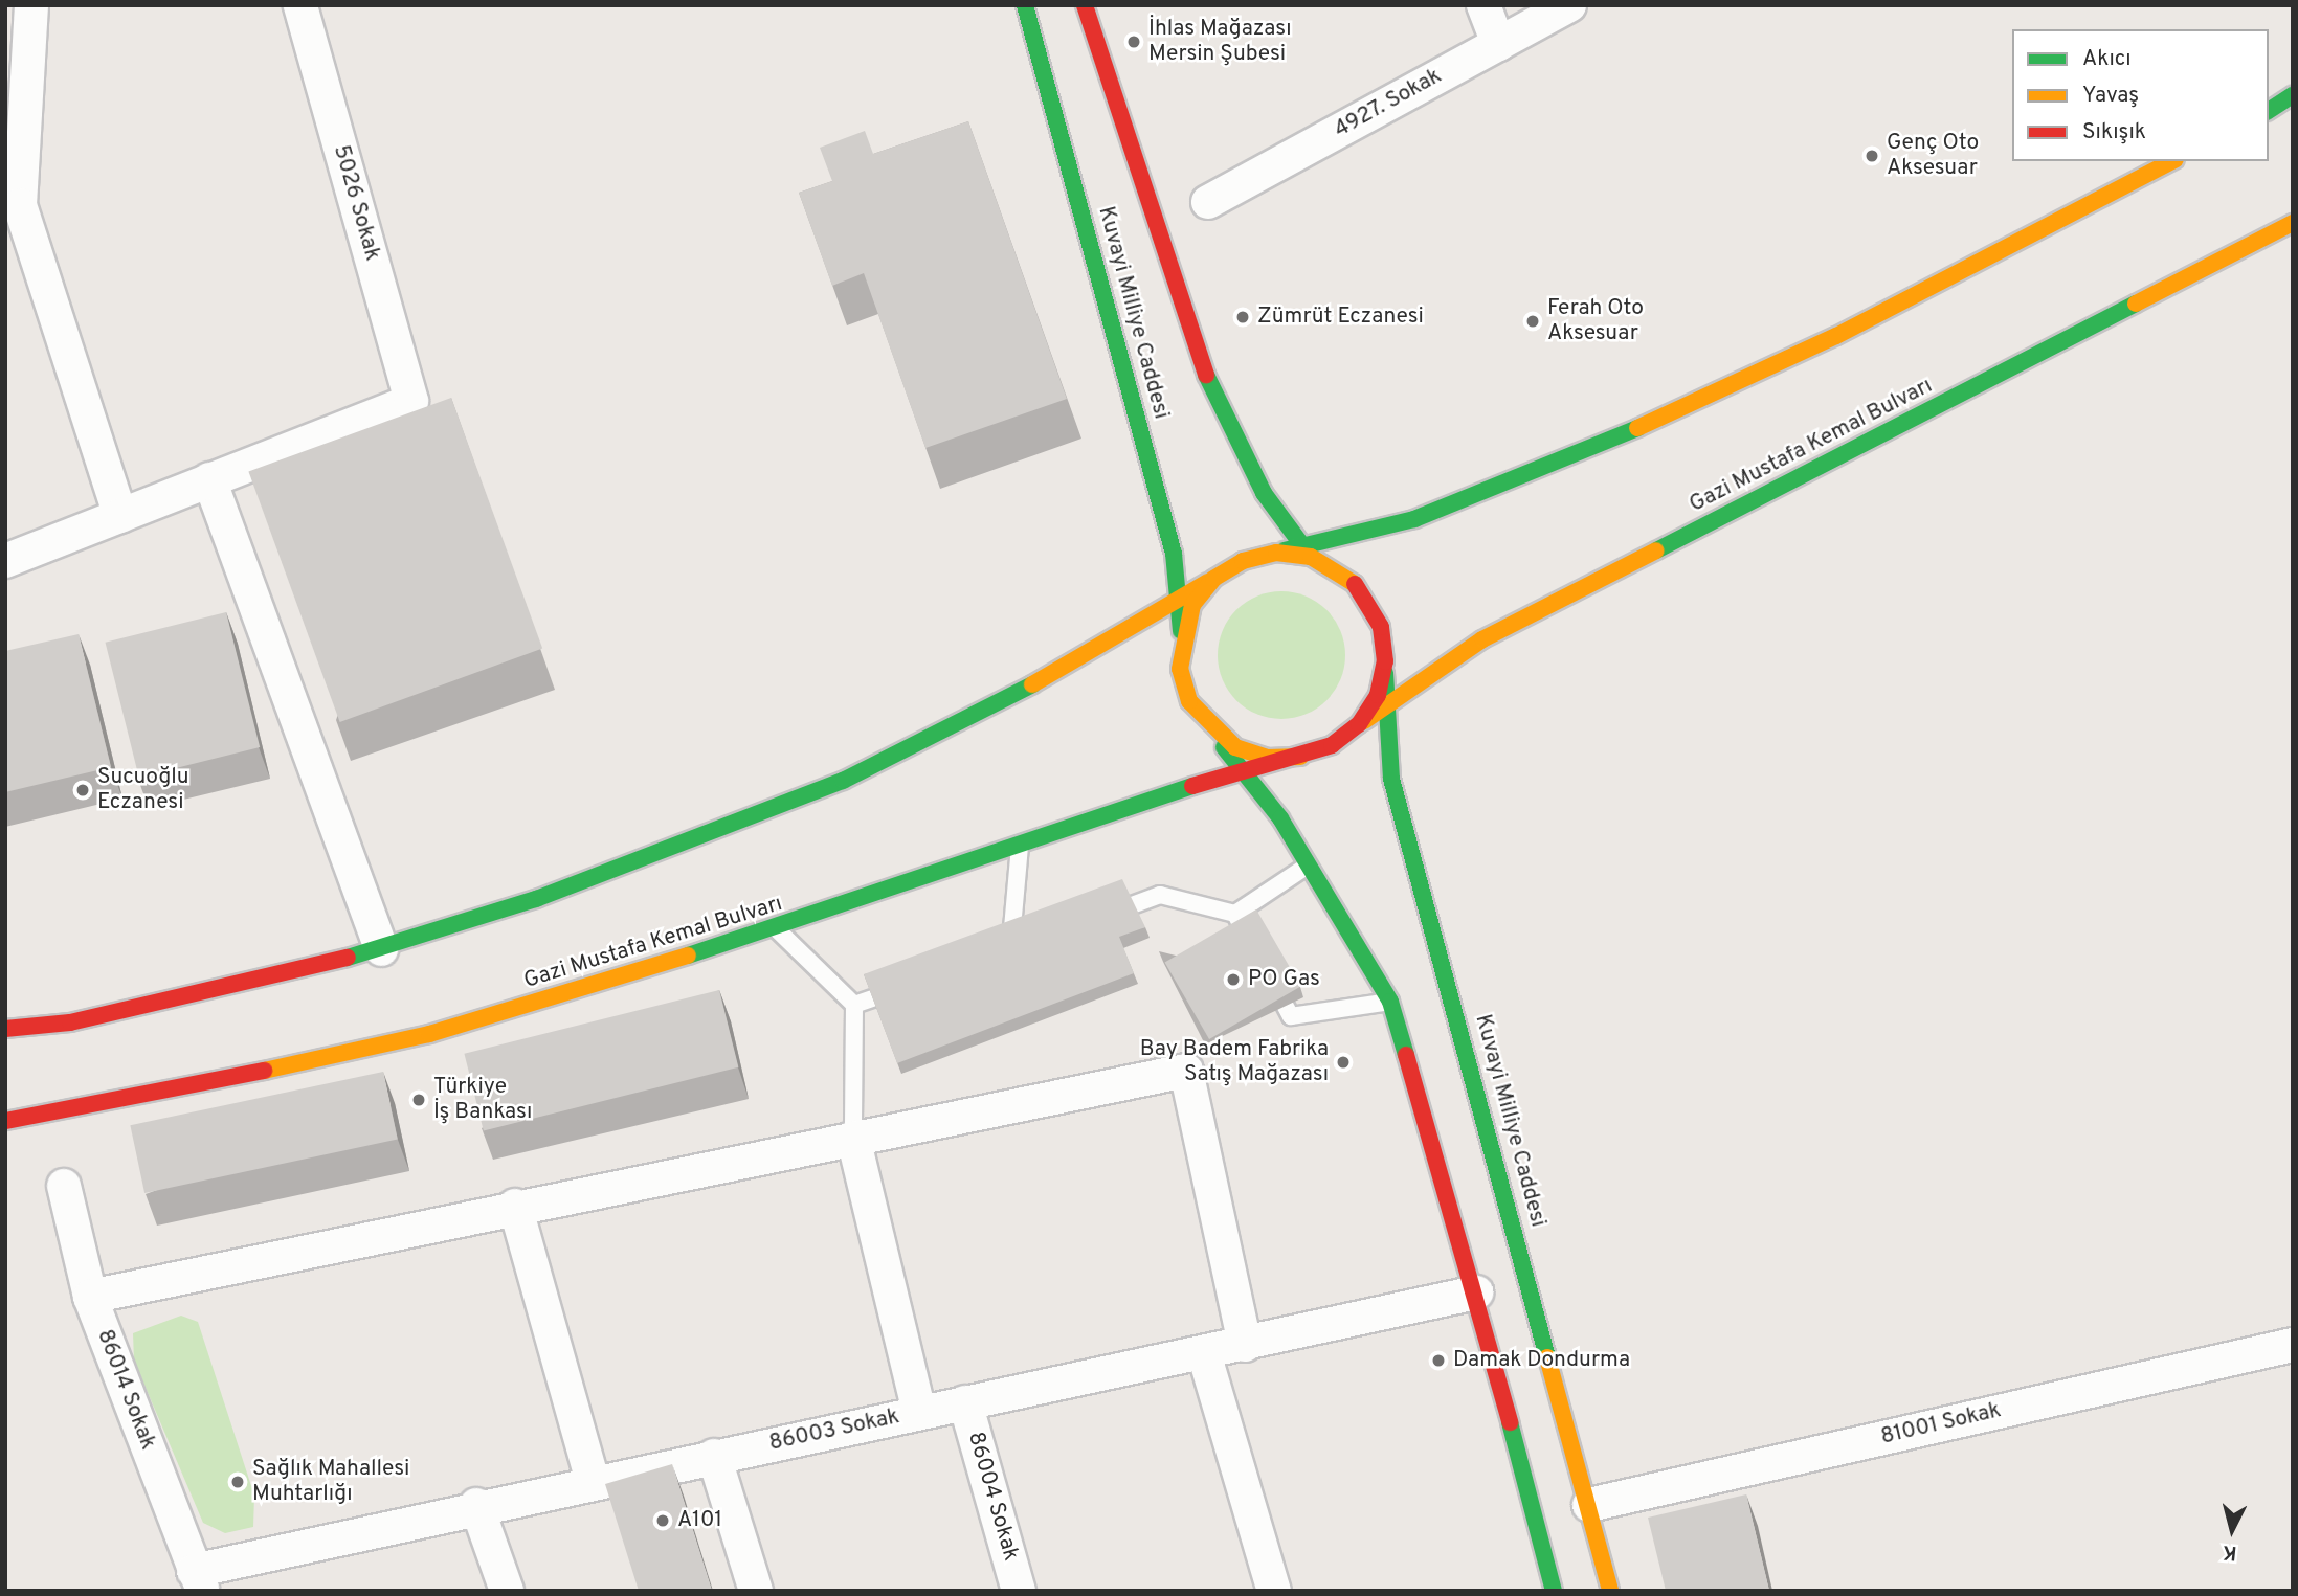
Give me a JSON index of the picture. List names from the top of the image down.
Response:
{
  "streets": {
    "main road": ["Kuvayi Milliye Caddesi", "Gazi Mustafa Kemal Bulvarı"],
    "street": [
      "4927. Sokak",
      "5026 Sokak",
      "86014 Sokak",
      "81001 Sokak",
      "86003 Sokak",
      "86004 Sokak"
    ]
  },
  "crossings": [
    ["Kuvayi Milliye Caddesi", "Gazi Mustafa Kemal Bulvarı"],
    ["Kuvayi Milliye Caddesi", "81001 Sokak"],
    ["86014 Sokak", "86003 Sokak"],
    ["86003 Sokak", "86004 Sokak"]
  ],
  "places": [
    "İhlas Mağazası Mersin Şubesi",
    "Genç Oto Aksesuar",
    "Zümrüt Eczanesi",
    "Ferah Oto Aksesuar",
    "Sucuoğlu Eczanesi",
    "PO Gas",
    "Bay Badem Fabrika Satış Mağazası",
    "Türkiye İş Bankası",
    "Damak Dondurma",
    "Sağlık Mahallesi Muhtarlığı",
    "A101"
  ],
  "legend": ["Akıcı", "Yavaş", "Sıkışık"],
  "north": "bottom"
}
